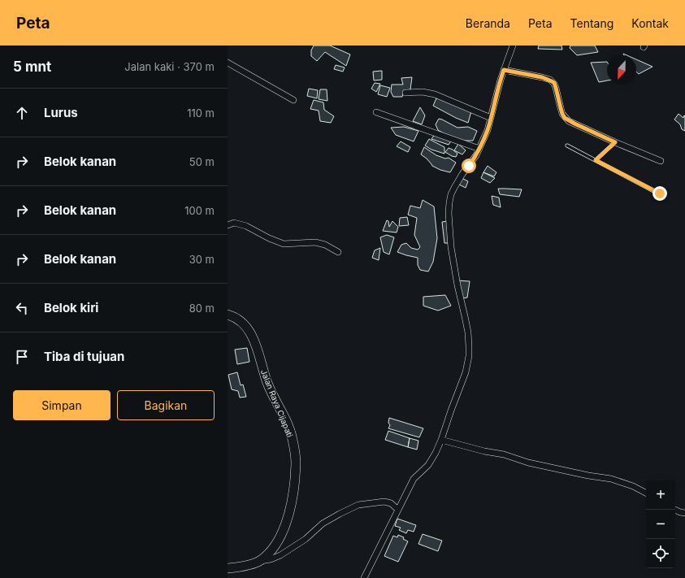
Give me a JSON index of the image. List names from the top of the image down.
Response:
{
  "streets": {
    "main road": ["Jalan Raya Cijapati"]
  },
  "north": "bottom",
  "page": {
    "header": "Peta",
    "nav": [
      "Beranda",
      "Peta",
      "Tentang",
      "Kontak"
    ],
    "heading": ["5 mnt", "Jalan kaki · 370 m"],
    "list": [
      ["Lurus", "110 m"],
      ["Belok kanan", "50 m"],
      ["Belok kanan", "100 m"],
      ["Belok kanan", "30 m"],
      ["Belok kiri", "80 m"],
      "Tiba di tujuan"
    ],
    "buttons": ["Simpan", "Bagikan"],
    "map_buttons": ["+", "−"]
  }
}
